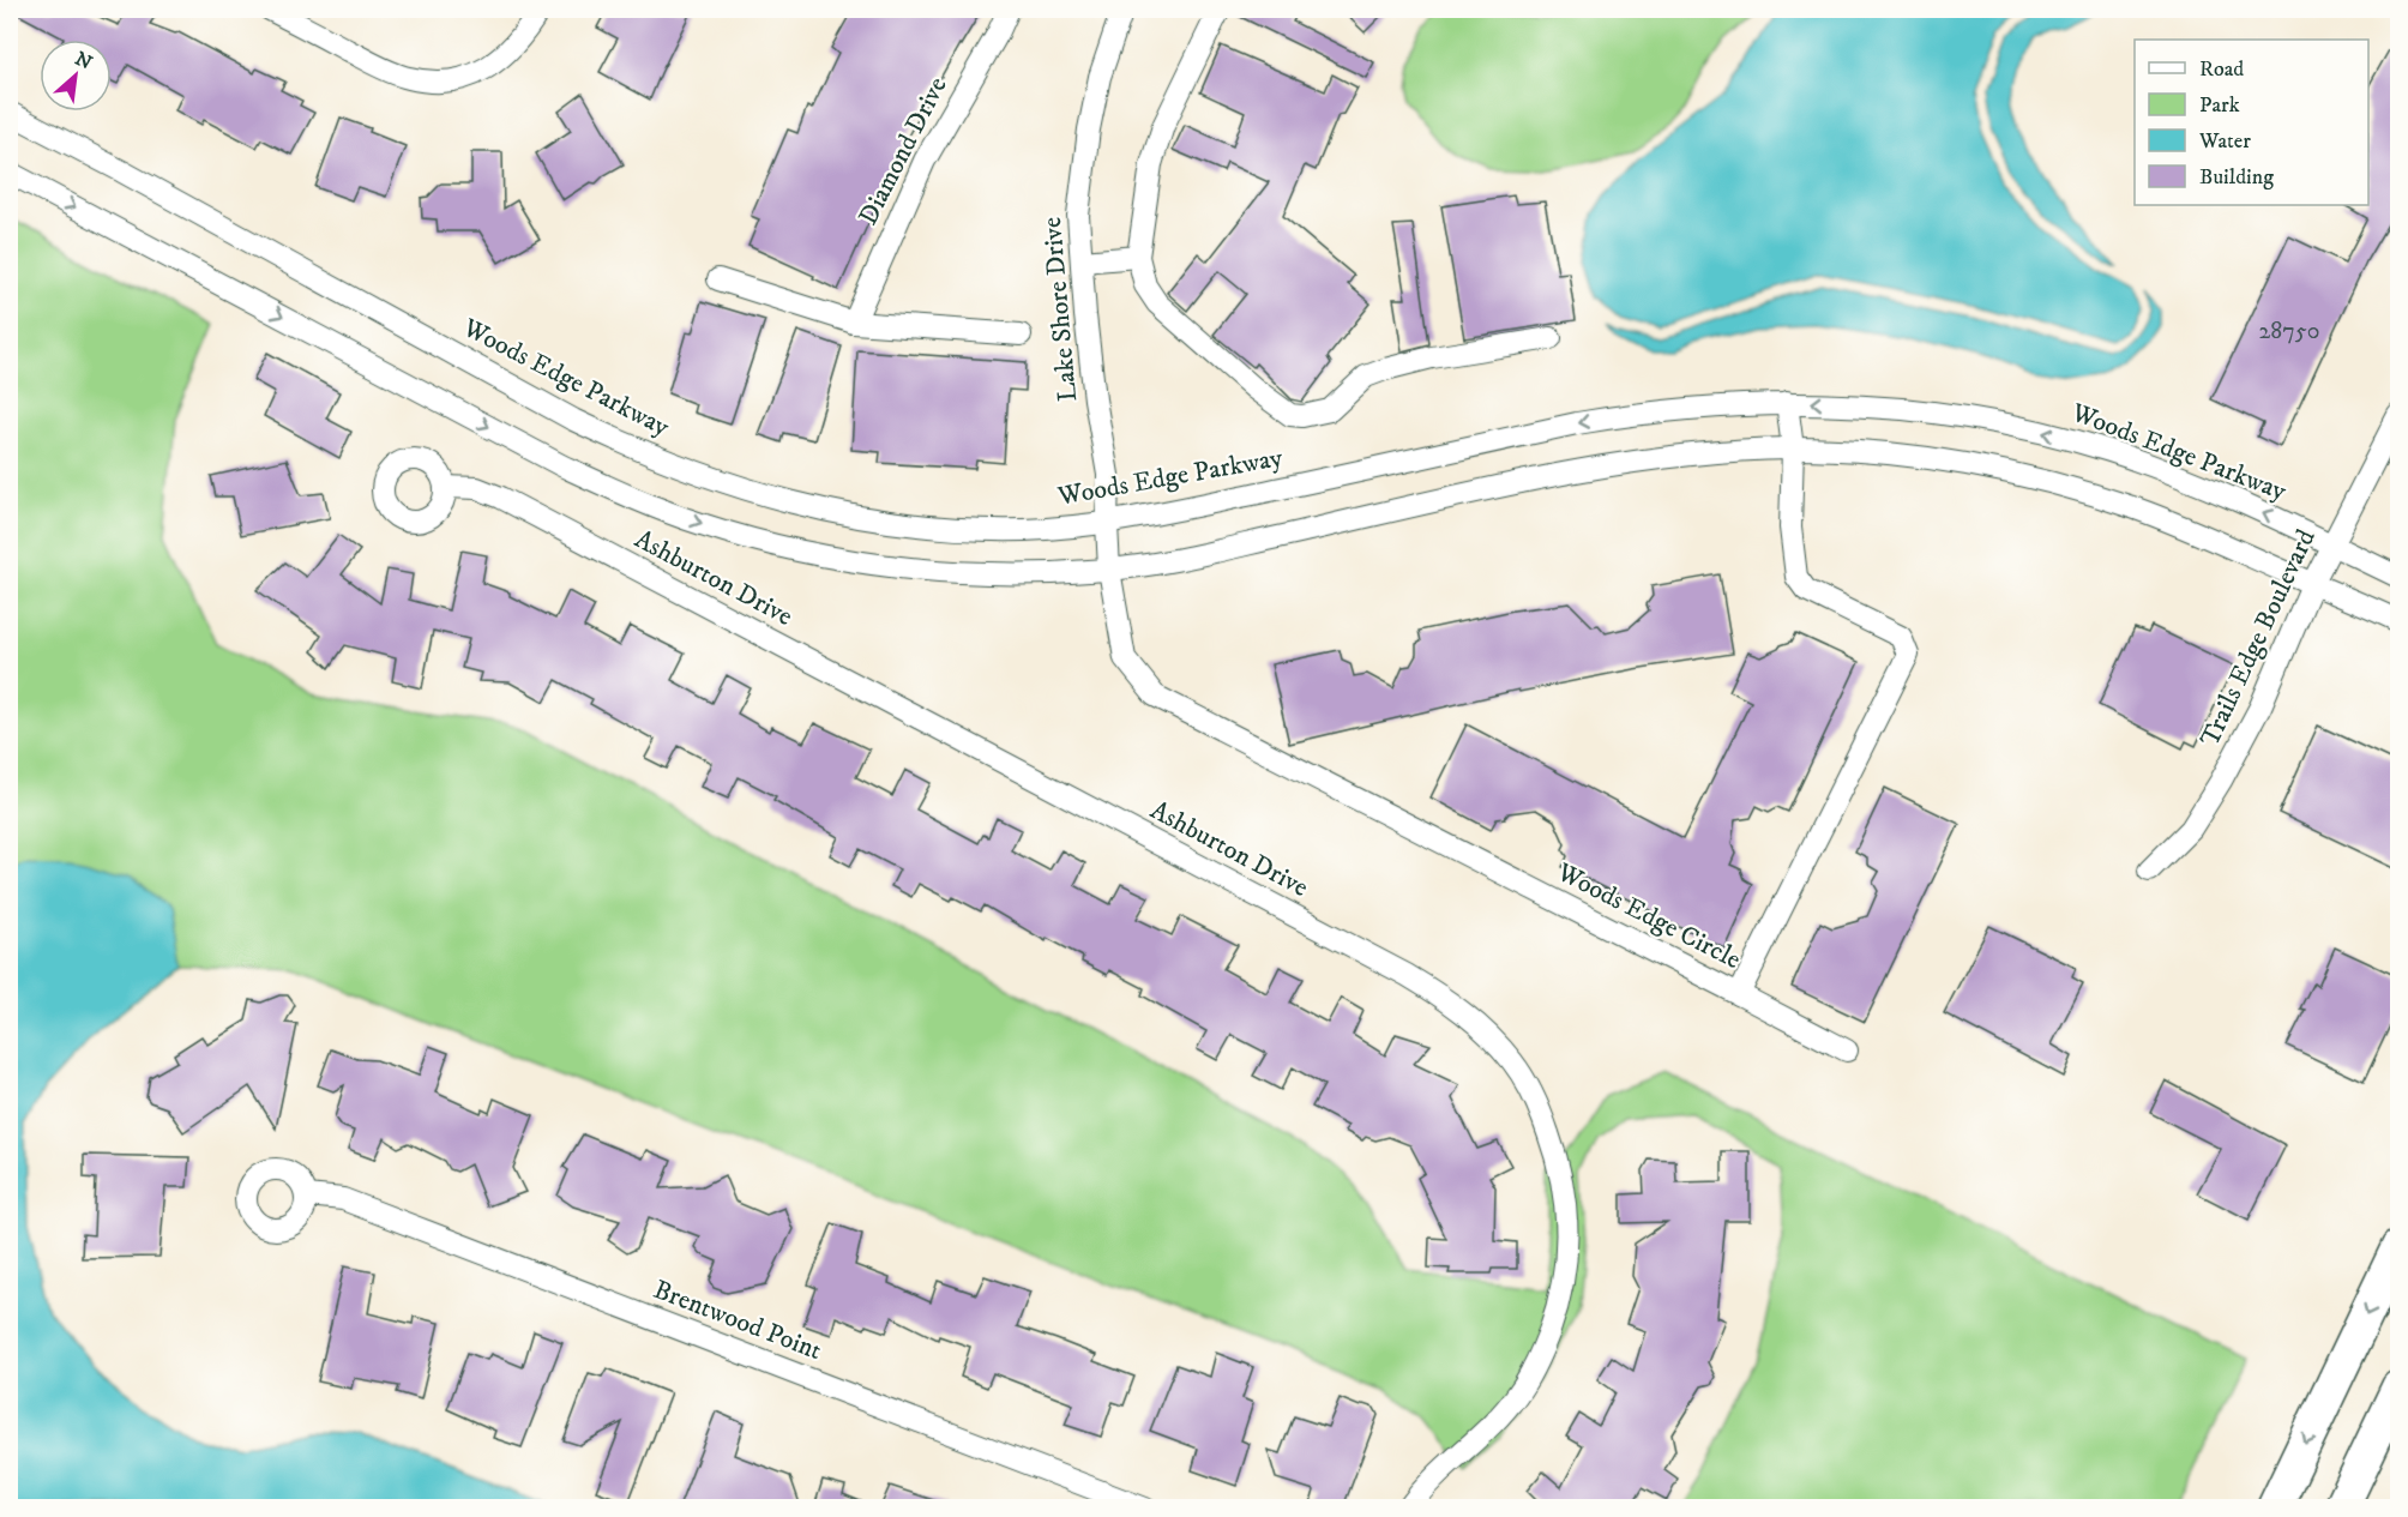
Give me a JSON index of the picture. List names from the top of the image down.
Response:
{
  "streets": {
    "street": [
      "Diamond Drive",
      "Lake Shore Drive",
      "Woods Edge Parkway",
      "Ashburton Drive",
      "Trails Edge Boulevard",
      "Woods Edge Circle",
      "Brentwood Point"
    ]
  },
  "crossings": [
    ["Lake Shore Drive", "Woods Edge Parkway"],
    ["Lake Shore Drive", "Woods Edge Circle"],
    ["Woods Edge Parkway", "Trails Edge Boulevard"],
    ["Woods Edge Parkway", "Woods Edge Circle"]
  ],
  "house_numbers": ["28750"],
  "legend": [
    "Road",
    "Park",
    "Water",
    "Building"
  ],
  "north": "top right"
}
